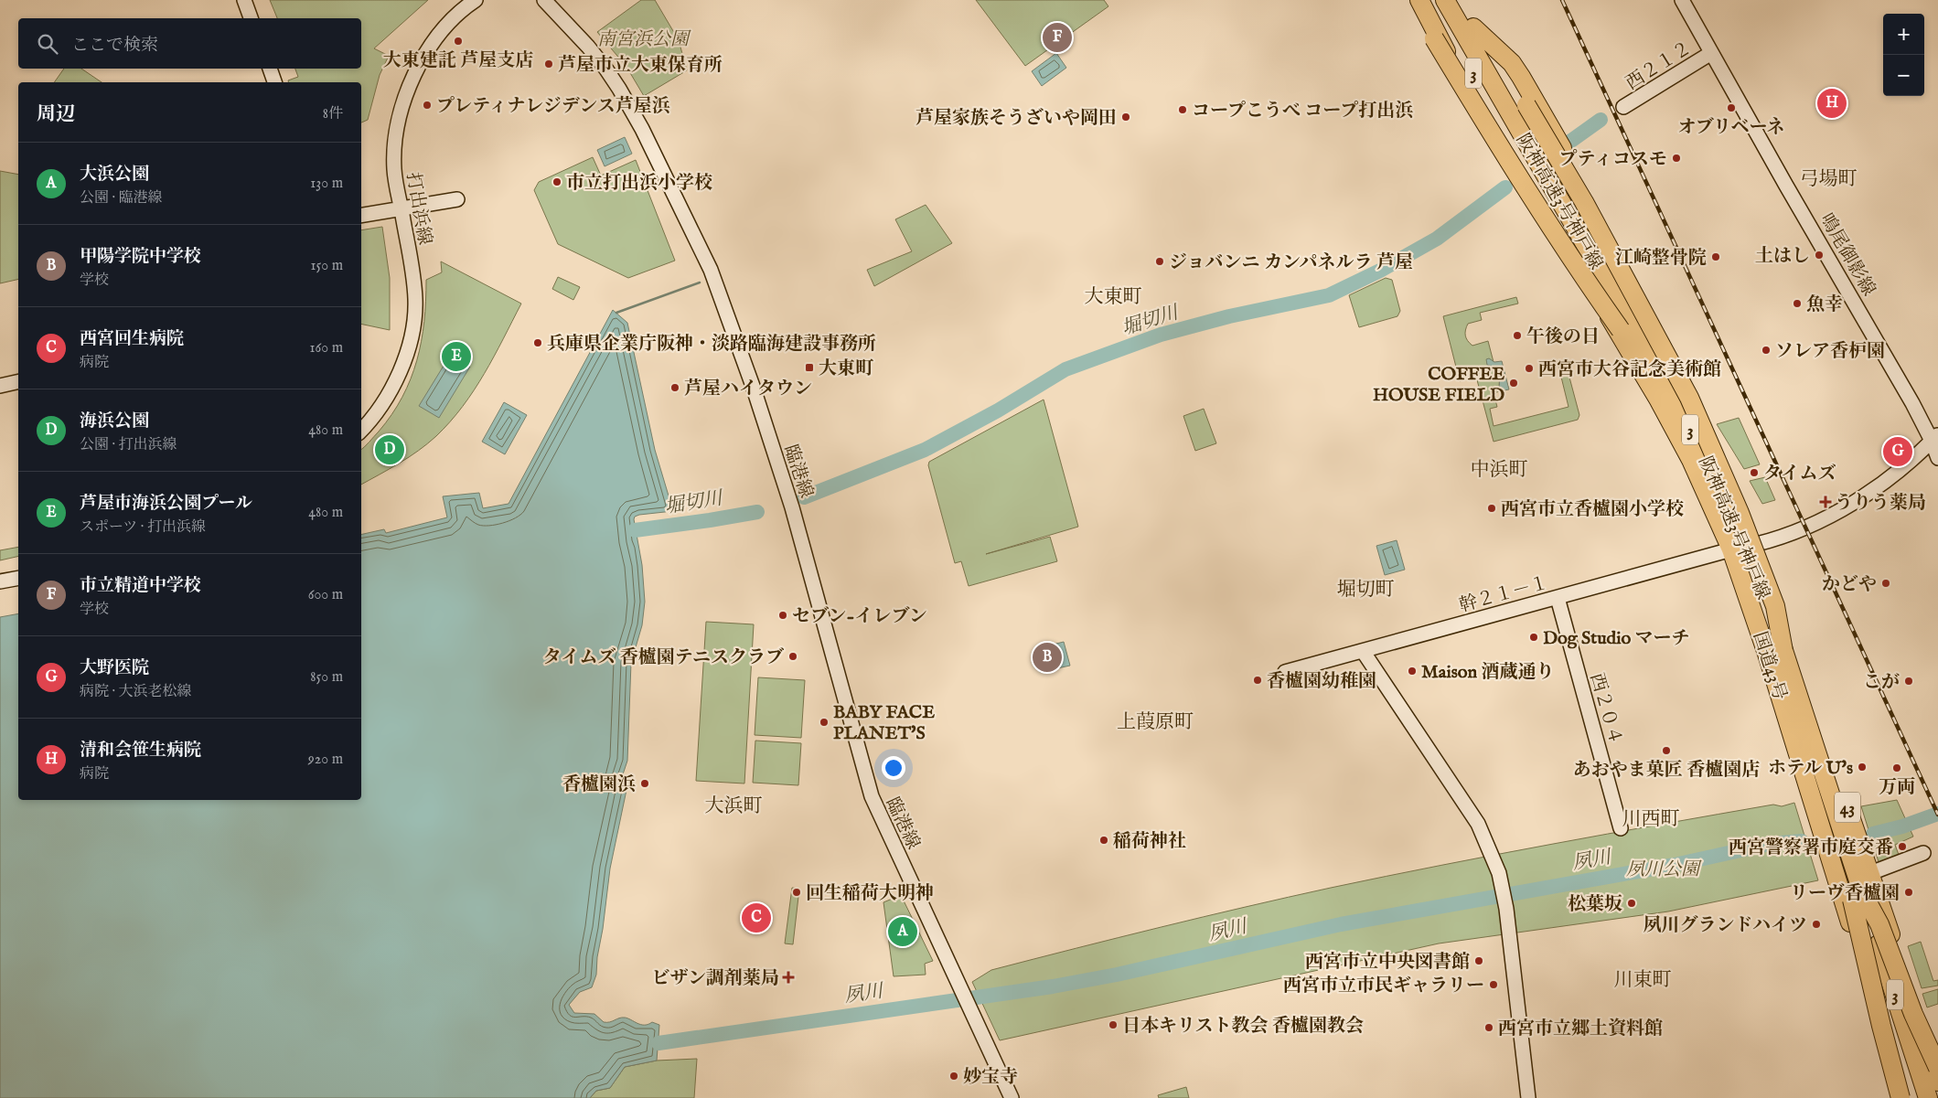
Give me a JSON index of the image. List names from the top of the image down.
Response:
{
  "streets": {
    "highway": [
      "3",
      "阪神高速3号神戸線",
      "国道43号",
      "43"
    ],
    "street": [
      "西２１２",
      "打出浜線",
      "鳴尾御影線",
      "臨港線",
      "幹２１－１",
      "西２０４"
    ]
  },
  "crossings": [
    ["西２１２", "鳴尾御影線"],
    ["幹２１－１", "国道43号"],
    ["幹２１－１", "西２０４"]
  ],
  "districts": [
    "弓場町",
    "大東町",
    "中浜町",
    "堀切町",
    "上葭原町",
    "大浜町",
    "川西町",
    "川東町"
  ],
  "water": ["堀切川", "夙川"],
  "parks": ["南宮浜公園", "夙川公園"],
  "places": {
    "other": [
      "大東建託 芦屋支店",
      "芦屋市立大東保育所",
      "プレティナレジデンス芦屋浜",
      "オブリベーネ",
      "コープこうべ コープ打出浜",
      "芦屋家族そうざいや岡田",
      "プティコスモ",
      "市立打出浜小学校",
      "土はし",
      "江崎整骨院",
      "ジョバンニ カンパネルラ 芦屋",
      "魚幸",
      "午後の日",
      "兵庫県企業庁阪神・淡路臨海建設事務所",
      "ソレア香枦園",
      "西宮市大谷記念美術館",
      "COFFEE HOUSE FIELD",
      "芦屋ハイタウン",
      "タイムズ",
      "西宮市立香櫨園小学校",
      "かどや",
      "セブン-イレブン",
      "Dog Studio マーチ",
      "タイムズ 香櫨園テニスクラブ",
      "Maison 酒蔵通り",
      "香櫨園幼稚園",
      "こが",
      "BABY FACE PLANET'S",
      "あおやま菓匠 香櫨園店",
      "ホテル U's",
      "万両",
      "香櫨園浜",
      "稲荷神社",
      "西宮警察署市庭交番",
      "回生稲荷大明神",
      "リーヴ香櫨園",
      "松葉坂",
      "夙川グランドハイツ",
      "西宮市立中央図書館",
      "西宮市立市民ギャラリー",
      "日本キリスト教会 香櫨園教会",
      "西宮市立郷土資料館",
      "妙宝寺"
    ],
    "transit": ["大東町"],
    "health": ["うりう薬局", "ビザン調剤薬局"]
  },
  "page": {
    "map_buttons": ["+", "−"],
    "search": "ここで検索",
    "pins": [
      "F",
      "H",
      "E",
      "D",
      "G",
      "B",
      "C",
      "A"
    ],
    "heading": ["周辺", "8件"],
    "list": [
      {
        "mark": "A",
        "name": "大浜公園",
        "note": "公園 · 臨港線",
        "value": "130 m"
      },
      {
        "mark": "B",
        "name": "甲陽学院中学校",
        "note": "学校",
        "value": "150 m"
      },
      {
        "mark": "C",
        "name": "西宮回生病院",
        "note": "病院",
        "value": "160 m"
      },
      {
        "mark": "D",
        "name": "海浜公園",
        "note": "公園 · 打出浜線",
        "value": "480 m"
      },
      {
        "mark": "E",
        "name": "芦屋市海浜公園プール",
        "note": "スポーツ · 打出浜線",
        "value": "480 m"
      },
      {
        "mark": "F",
        "name": "市立精道中学校",
        "note": "学校",
        "value": "600 m"
      },
      {
        "mark": "G",
        "name": "大野医院",
        "note": "病院 · 大浜老松線",
        "value": "850 m"
      },
      {
        "mark": "H",
        "name": "清和会笹生病院",
        "note": "病院",
        "value": "920 m"
      }
    ]
  }
}
